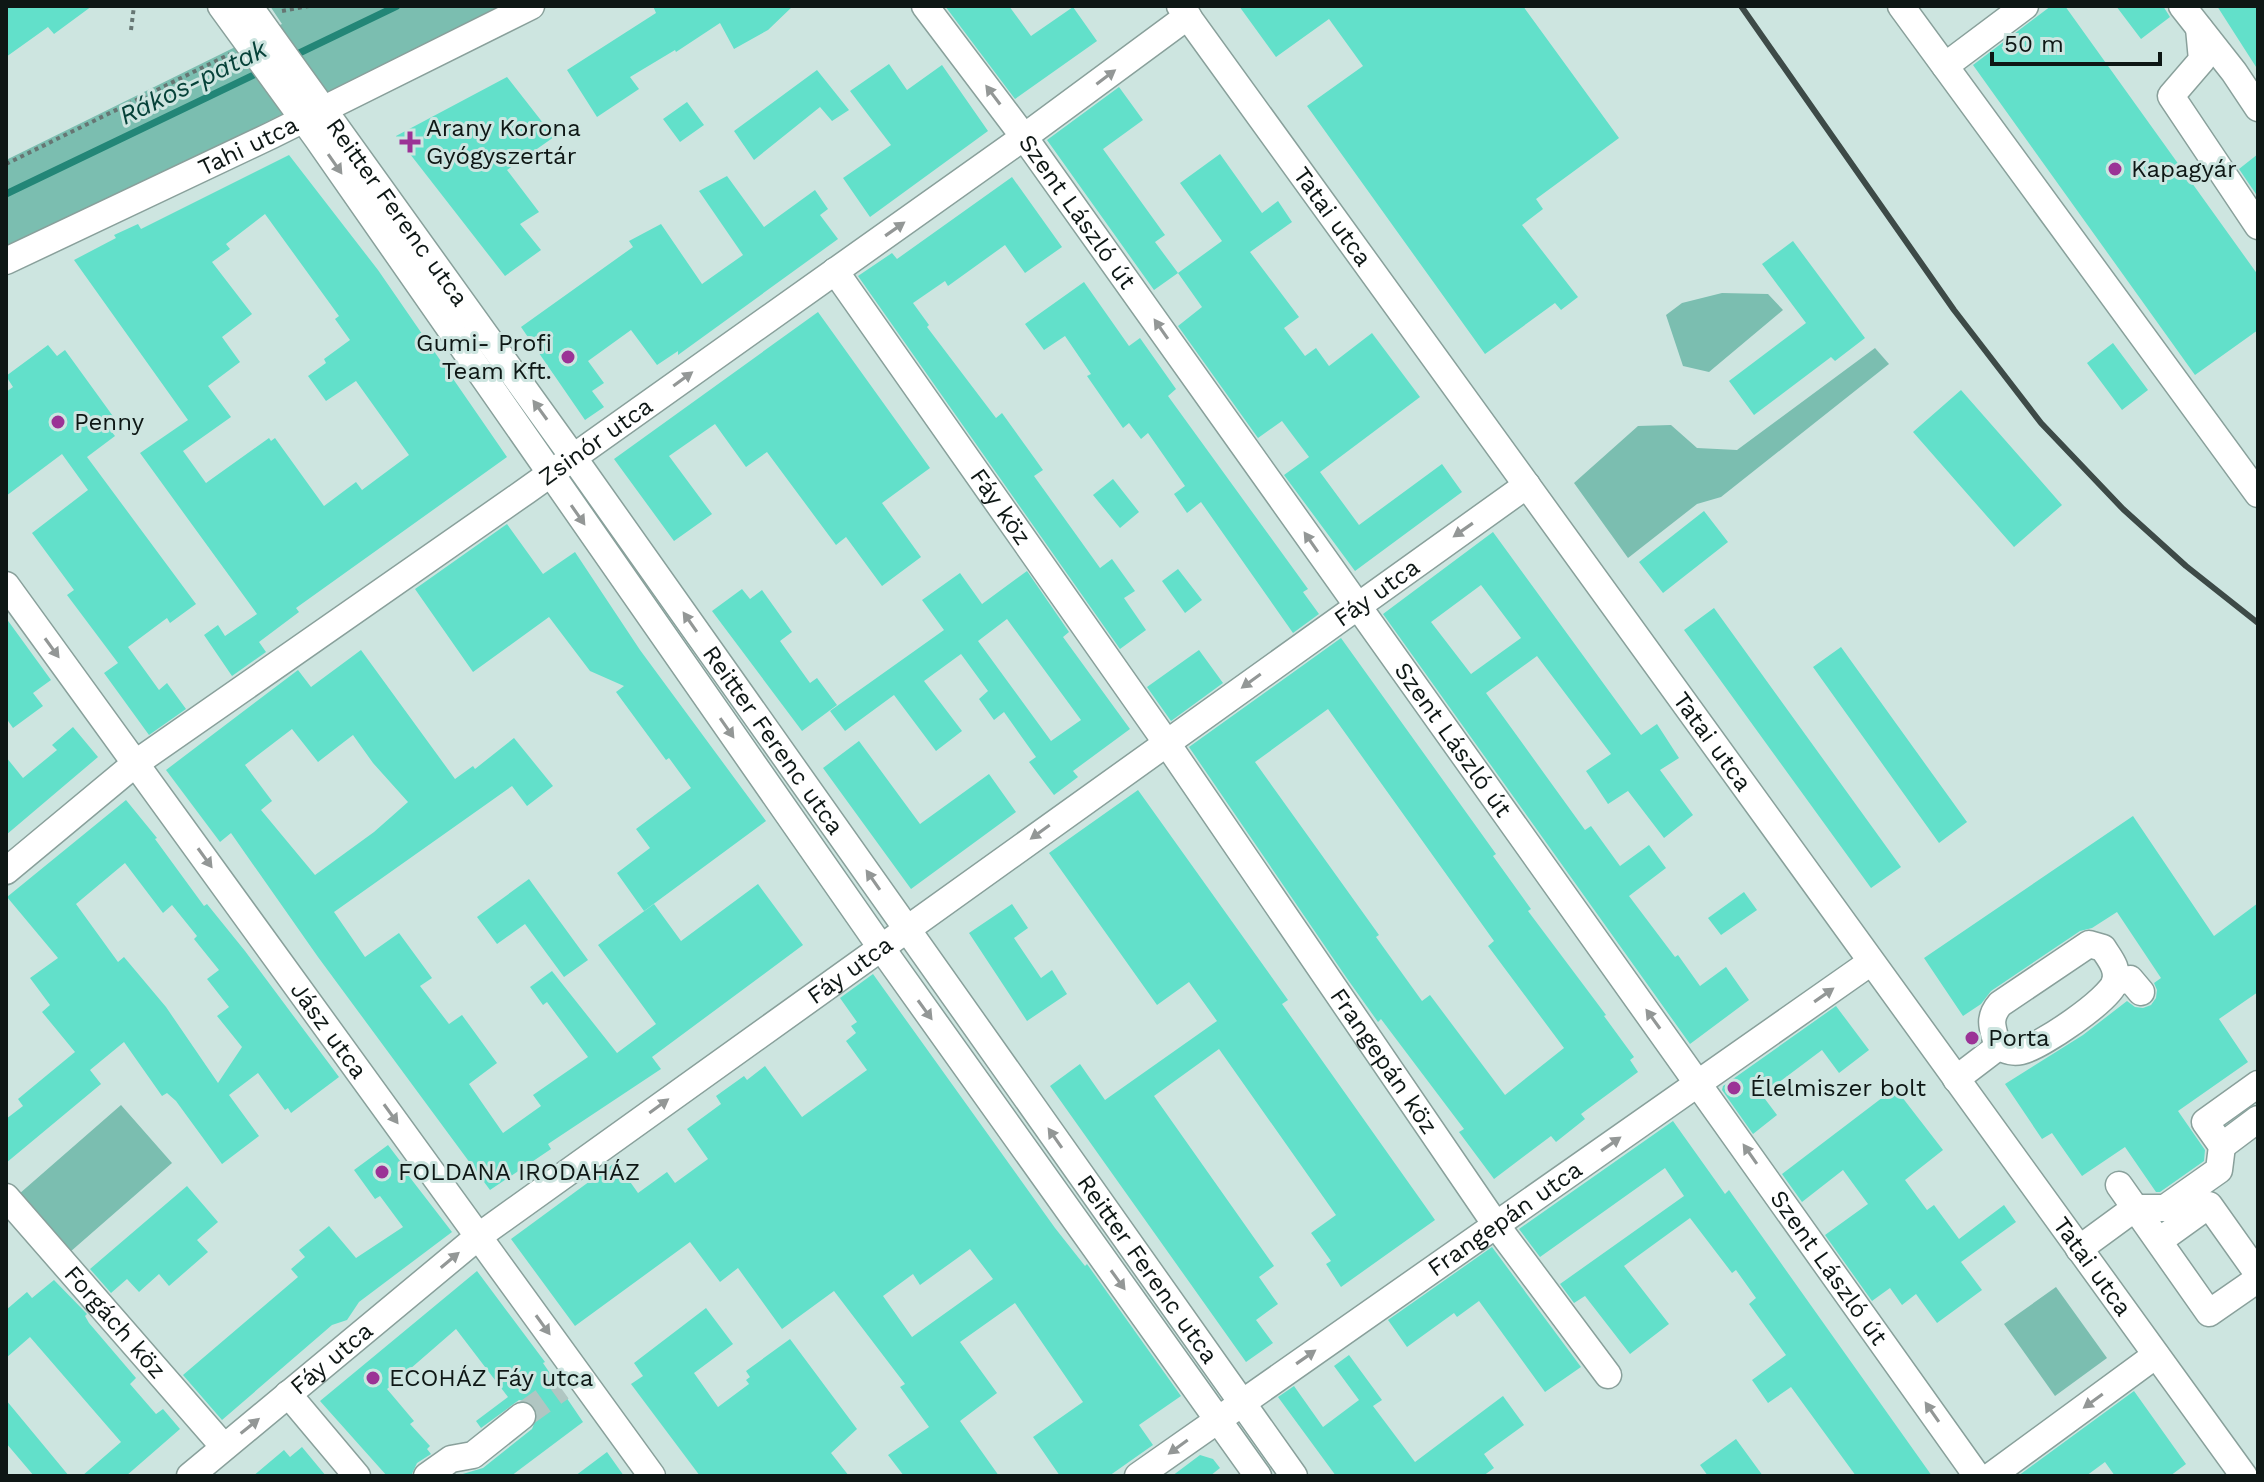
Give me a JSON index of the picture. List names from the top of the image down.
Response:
{
  "streets": {
    "street": [
      "Tahi utca",
      "Reitter Ferenc utca",
      "Szent László út",
      "Tatai utca",
      "Zsinór utca",
      "Fáy köz",
      "Fáy utca",
      "Jász utca",
      "Frangepán köz",
      "Frangepán utca",
      "Forgách köz"
    ]
  },
  "crossings": [
    ["Tahi utca", "Reitter Ferenc utca"],
    ["Reitter Ferenc utca", "Zsinór utca"],
    ["Reitter Ferenc utca", "Fáy utca"],
    ["Reitter Ferenc utca", "Frangepán utca"],
    ["Szent László út", "Zsinór utca"],
    ["Szent László út", "Fáy utca"],
    ["Szent László út", "Frangepán utca"],
    ["Tatai utca", "Zsinór utca"],
    ["Tatai utca", "Fáy utca"],
    ["Tatai utca", "Frangepán utca"],
    ["Zsinór utca", "Fáy köz"],
    ["Zsinór utca", "Jász utca"],
    ["Fáy köz", "Fáy utca"],
    ["Fáy köz", "Frangepán köz"],
    ["Fáy utca", "Jász utca"],
    ["Fáy utca", "Frangepán köz"],
    ["Fáy utca", "Forgách köz"],
    ["Frangepán köz", "Frangepán utca"]
  ],
  "one_way": ["Szent László út", "Zsinór utca", "Jász utca"],
  "water": ["Rákos-patak"],
  "places": {
    "health": ["Arany Korona Gyógyszertár"],
    "other": [
      "Kapagyár",
      "Gumi- Profi Team Kft.",
      "Penny",
      "Porta",
      "Élelmiszer bolt",
      "FOLDANA IRODAHÁZ",
      "ECOHÁZ Fáy utca"
    ]
  },
  "scale_bar": "50 m"
}
